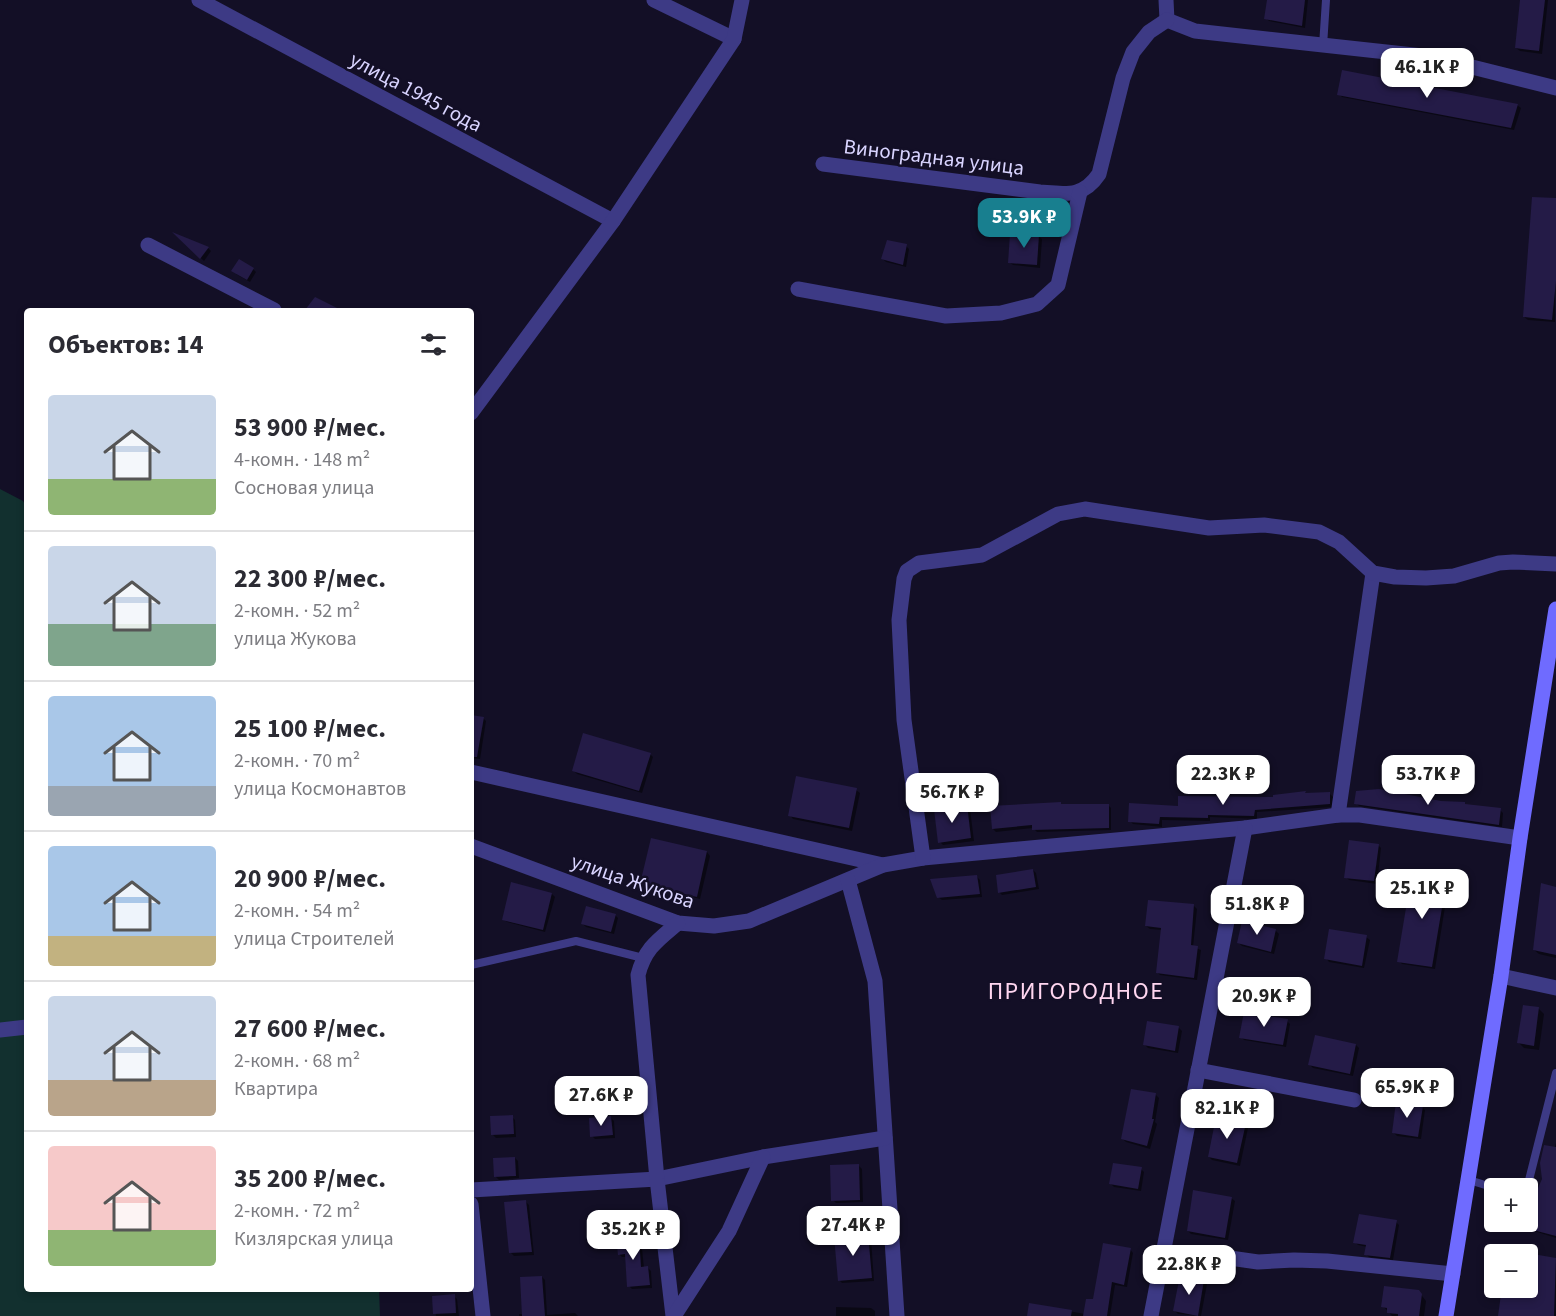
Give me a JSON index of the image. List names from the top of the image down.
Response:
{
  "streets": {
    "street": ["улица 1945 года", "Виноградная улица", "улица Жукова"]
  },
  "districts": ["ПРИГОРОДНОЕ"],
  "page": {
    "price": [
      "46.1K ₽",
      "53.9K ₽",
      "22.3K ₽",
      "53.7K ₽",
      "56.7K ₽",
      "25.1K ₽",
      "51.8K ₽",
      "20.9K ₽",
      "65.9K ₽",
      "27.6K ₽",
      "82.1K ₽",
      "27.4K ₽",
      "35.2K ₽",
      "22.8K ₽"
    ],
    "heading": "Объектов: 14",
    "list": [
      {
        "name": "53 900 ₽/мес.",
        "note": "4-комн. · 148 m² · Сосновая улица"
      },
      {
        "name": "22 300 ₽/мес.",
        "note": "2-комн. · 52 m² · улица Жукова"
      },
      {
        "name": "25 100 ₽/мес.",
        "note": "2-комн. · 70 m² · улица Космонавтов"
      },
      {
        "name": "20 900 ₽/мес.",
        "note": "2-комн. · 54 m² · улица Строителей"
      },
      {
        "name": "27 600 ₽/мес.",
        "note": "2-комн. · 68 m² · Квартира"
      },
      {
        "name": "35 200 ₽/мес.",
        "note": "2-комн. · 72 m² · Кизлярская улица"
      }
    ],
    "map_buttons": ["+", "−"]
  }
}
